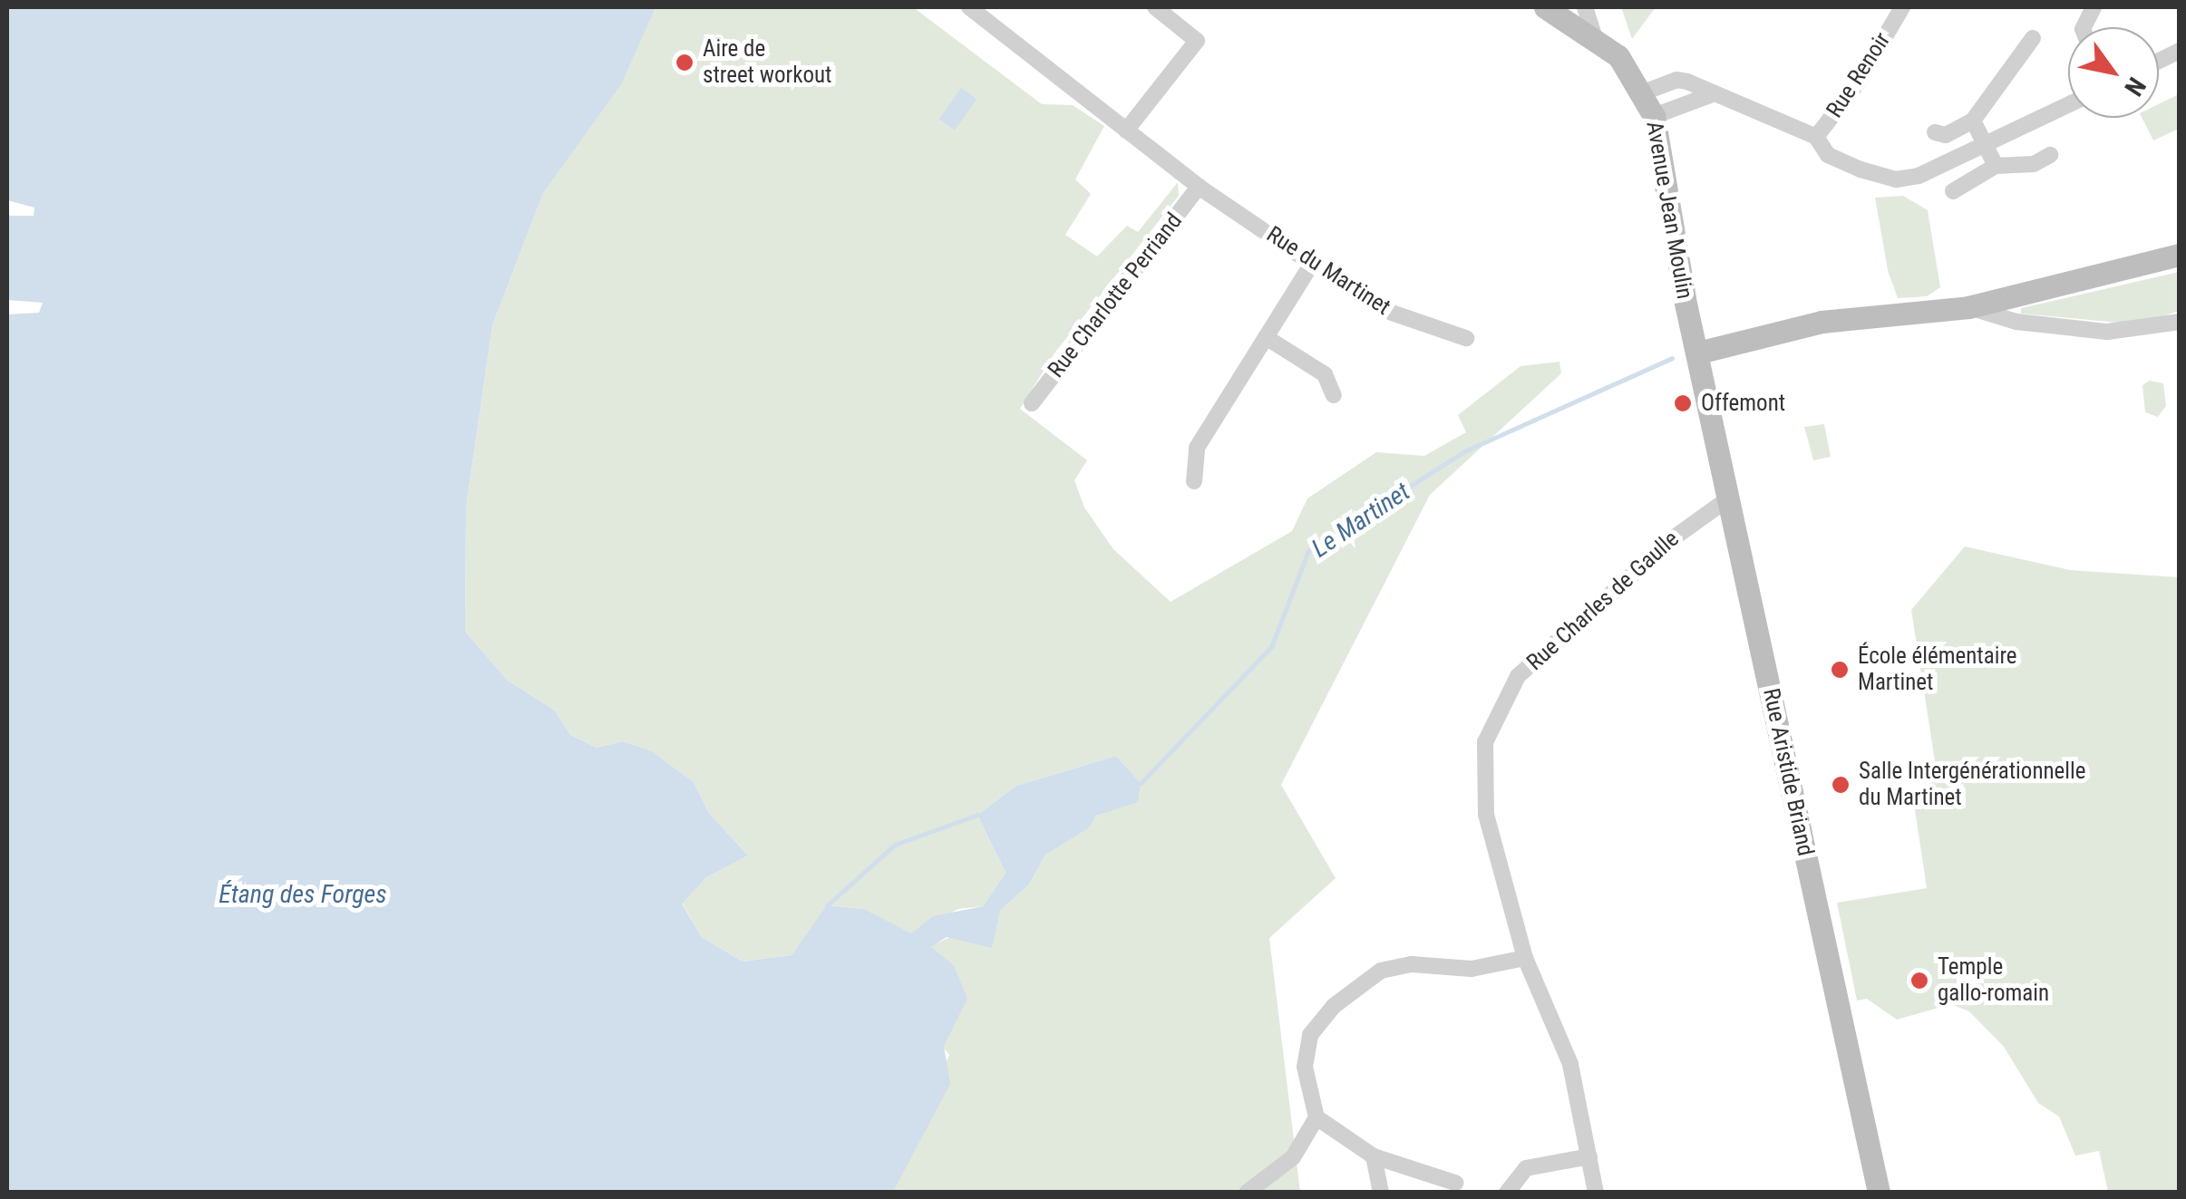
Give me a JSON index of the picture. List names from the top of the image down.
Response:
{
  "streets": {
    "main road": ["Avenue Jean Moulin", "Rue Aristide Briand"],
    "street": [
      "Rue Renoir",
      "Rue du Martinet",
      "Rue Charlotte Perriand",
      "Rue Charles de Gaulle"
    ]
  },
  "crossings": [
    ["Rue Renoir", "Avenue Jean Moulin"],
    ["Avenue Jean Moulin", "Rue Aristide Briand"],
    ["Rue du Martinet", "Rue Charlotte Perriand"],
    ["Rue Charles de Gaulle", "Rue Aristide Briand"]
  ],
  "water": ["Le Martinet", "Étang des Forges"],
  "places": [
    "Aire de street workout",
    "Offemont",
    "École élémentaire Martinet",
    "Salle Intergénérationnelle du Martinet",
    "Temple gallo-romain"
  ],
  "north": "bottom right"
}
